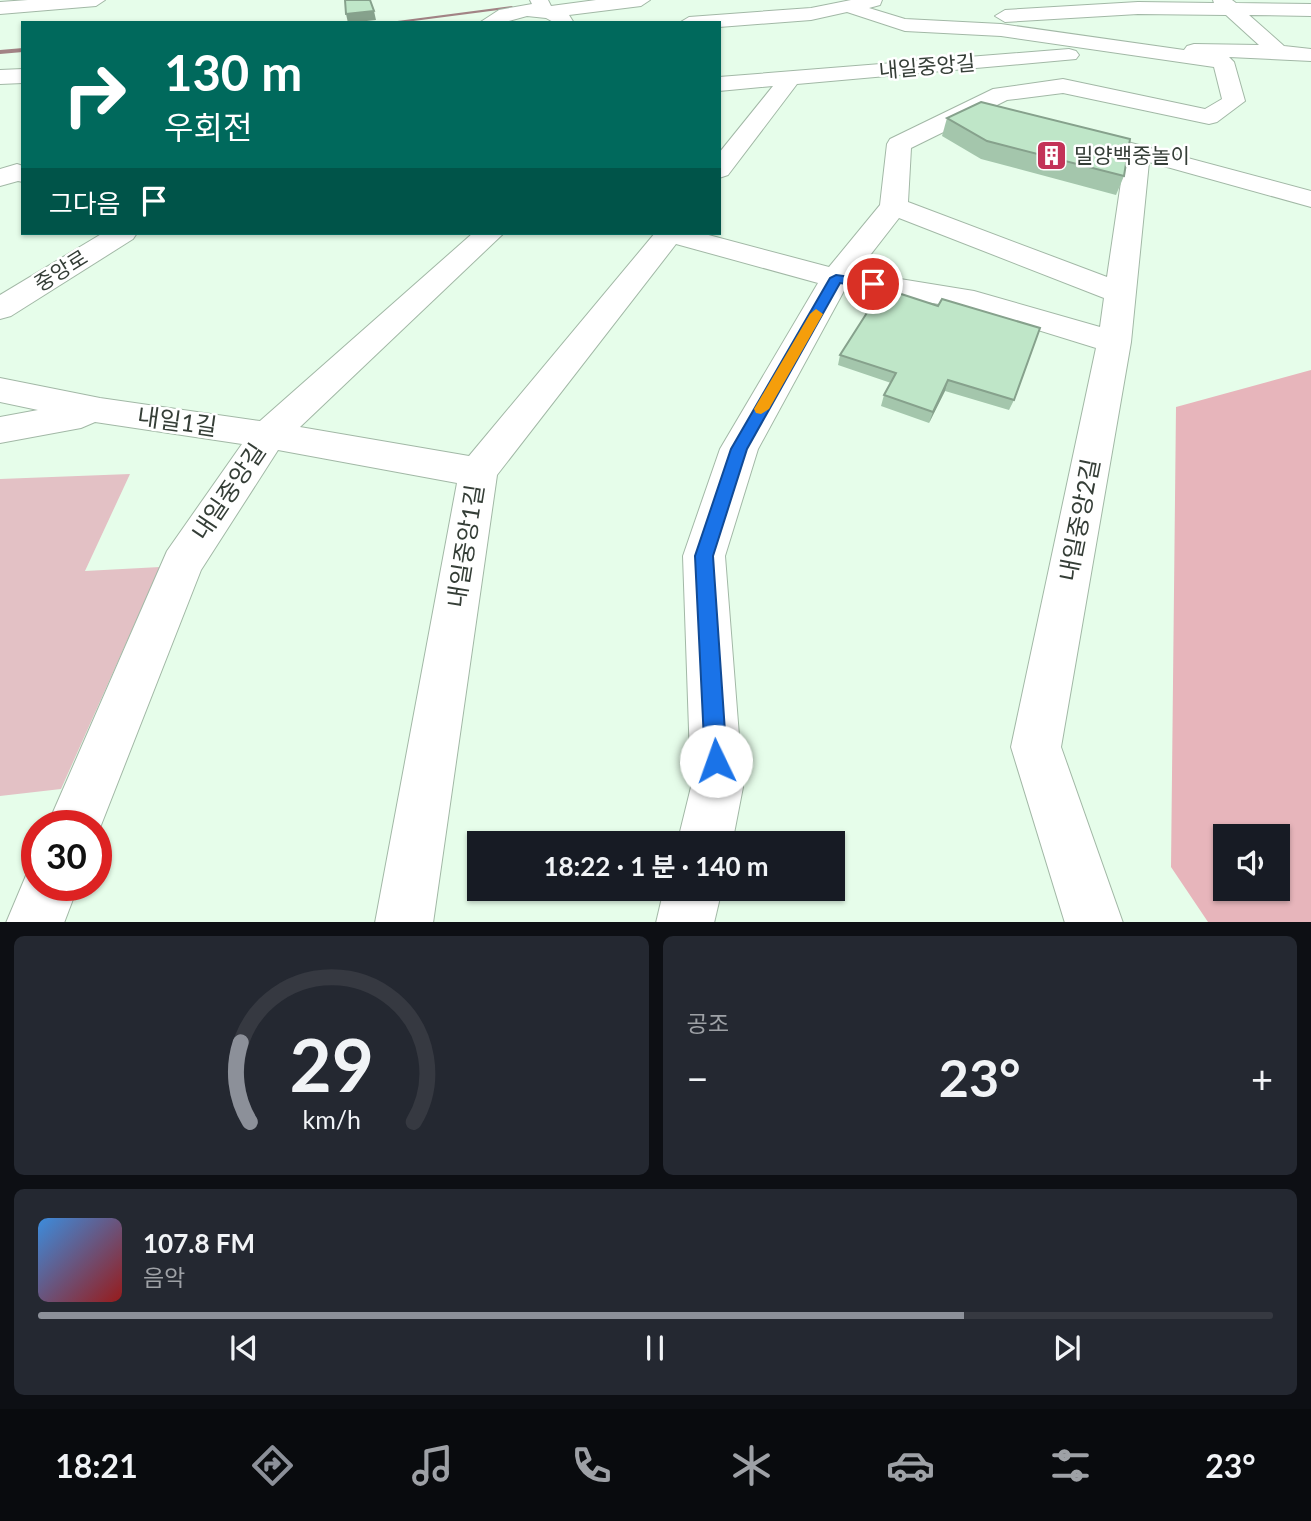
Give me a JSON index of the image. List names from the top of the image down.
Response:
{
  "streets": {
    "street": [
      "내일중앙길",
      "중앙로",
      "내일1길",
      "내일중앙2길",
      "내일중앙1길"
    ]
  },
  "crossings": [
    ["내일중앙길", "내일1길"],
    ["내일1길", "내일중앙1길"]
  ],
  "places": {
    "building": ["밀양백중놀이"]
  },
  "page": {
    "turn": ["130 m", "우회전"],
    "then": "그다음",
    "limit": "30",
    "trip": "18:22 · 1 분 · 140 m",
    "tile": "공조",
    "heat": ["−", "23°", "+"],
    "song": ["107.8 FM", "음악"],
    "tabs": ["18:21", "23°"],
    "gauge": ["29", "km/h"]
  }
}
